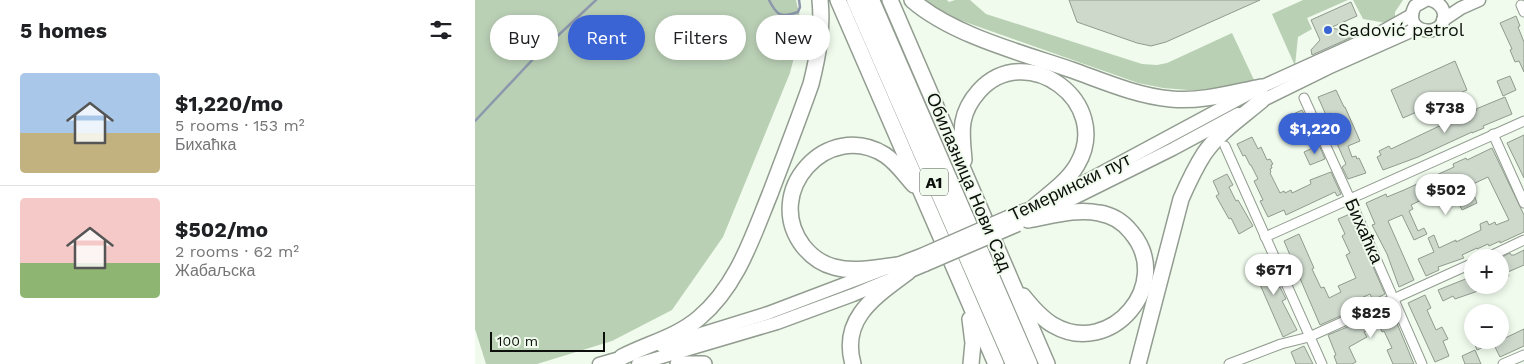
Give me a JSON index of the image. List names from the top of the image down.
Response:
{
  "streets": {
    "highway": ["A1"],
    "main road": ["Обилазница Нови Сад", "Темерински пут"],
    "street": ["Бихаћка"]
  },
  "places": ["Sadović petrol"],
  "scale_bar": "100 m",
  "page": {
    "heading": "5 homes",
    "chip": [
      "Buy",
      "Rent",
      "Filters",
      "New"
    ],
    "list": [
      {
        "name": "$1,220/mo",
        "note": "5 rooms · 153 m² · Бихаћка"
      },
      {
        "name": "$502/mo",
        "note": "2 rooms · 62 m² · Жабаљска"
      }
    ],
    "price": [
      "$738",
      "$1,220",
      "$502",
      "$671",
      "$825"
    ],
    "map_buttons": ["+", "−"],
    "scale": "100 m"
  }
}
